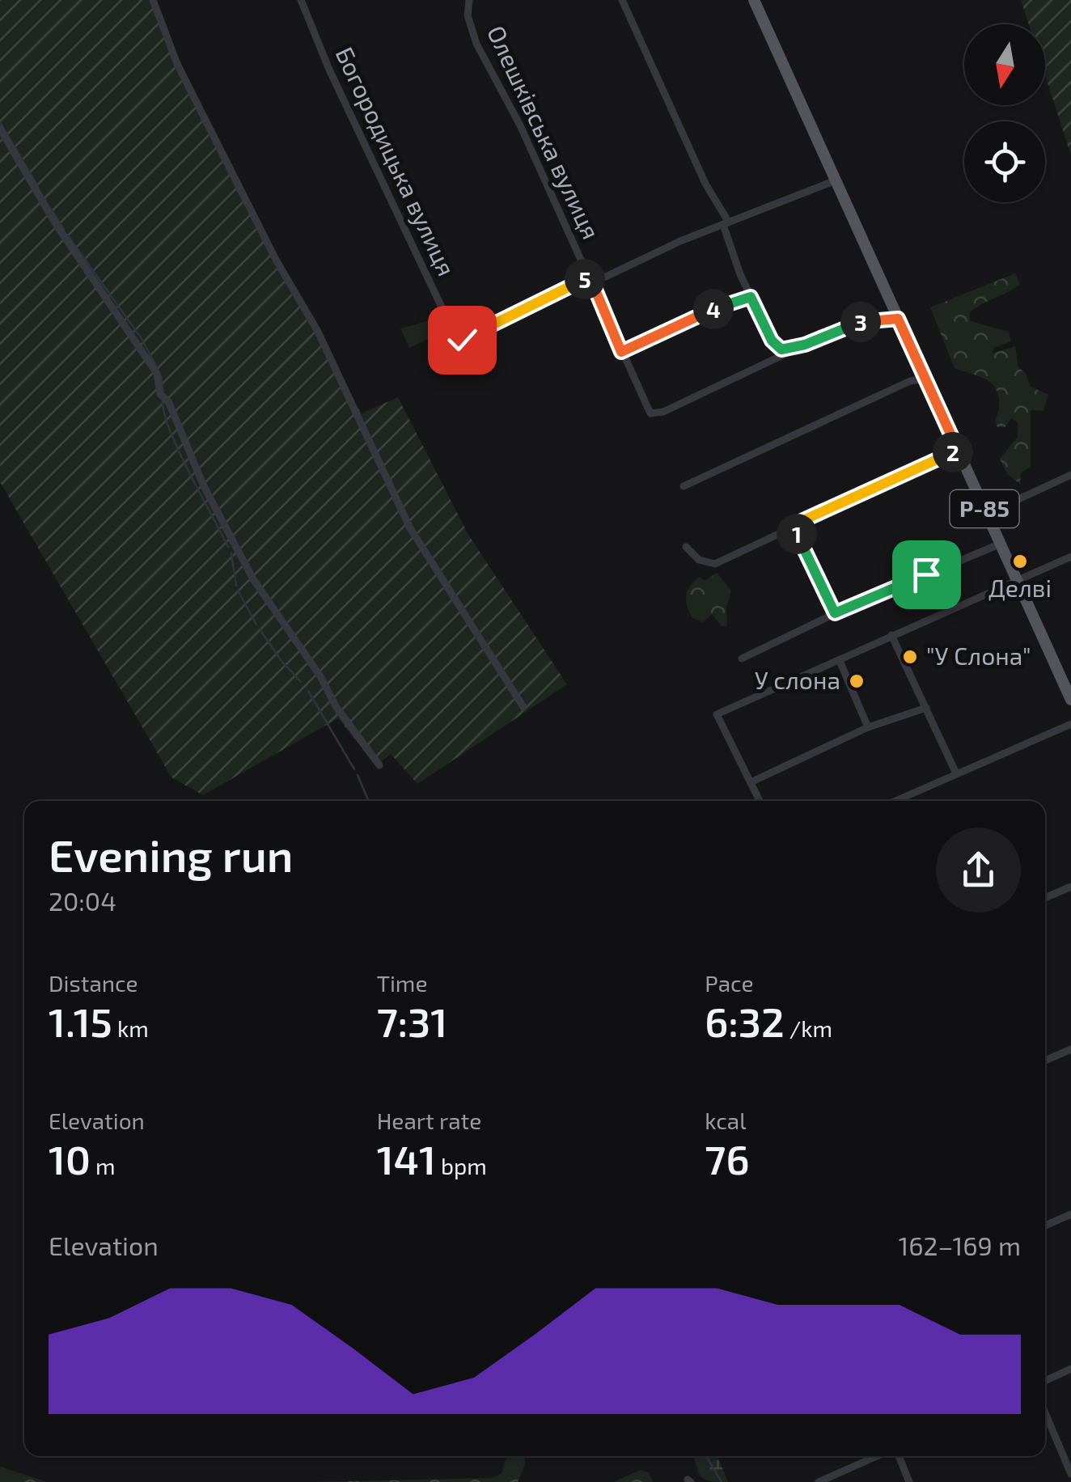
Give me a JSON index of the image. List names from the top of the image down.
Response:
{
  "streets": {
    "main road": ["Р-85"],
    "street": ["Олешківська вулиця", "Богородицька вулиця"]
  },
  "places": ["Делві", "\"У Слона\"", "У слона"],
  "north": "bottom",
  "page": {
    "pins": [
      "5",
      "4",
      "3",
      "2",
      "1"
    ],
    "heading": ["Evening run", "20:04"],
    "stats": [
      ["Distance", "1.15 km"],
      ["Time", "7:31"],
      ["Pace", "6:32 /km"],
      ["Elevation", "10 m"],
      ["Heart rate", "141 bpm"],
      ["kcal", "76"]
    ],
    "chart": ["Elevation", "162–169 m"]
  }
}
